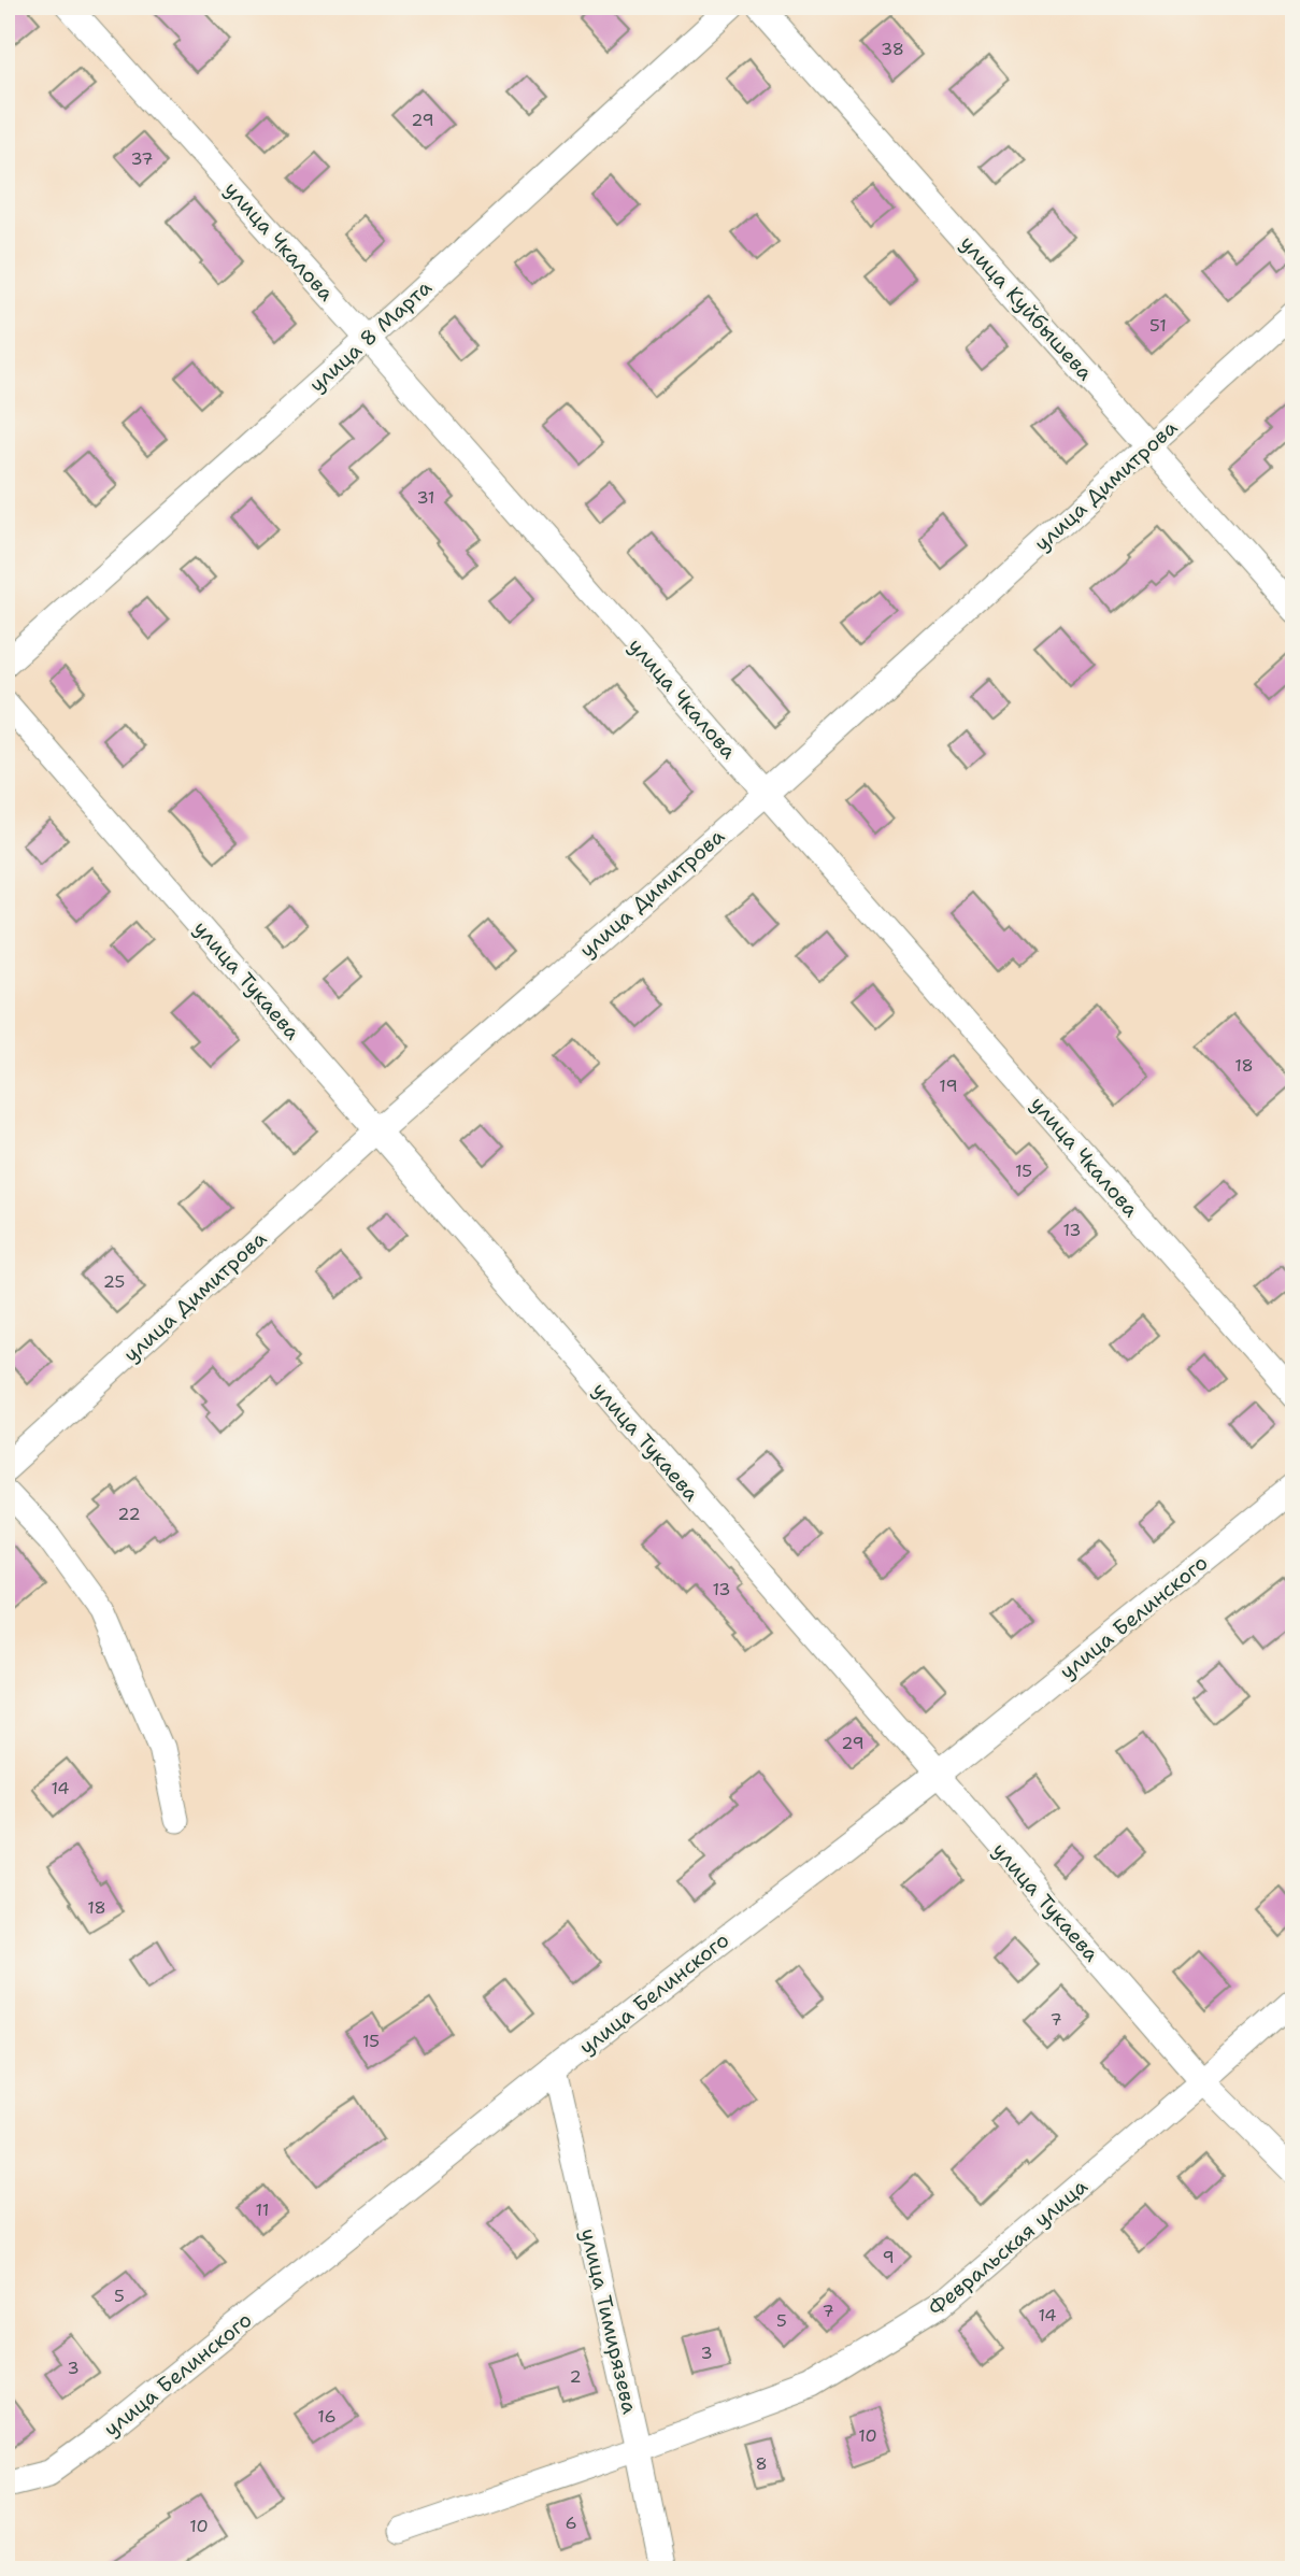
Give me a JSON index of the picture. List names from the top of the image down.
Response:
{
  "streets": {
    "street": [
      "улица Чкалова",
      "улица Куйбышева",
      "улица 8 Марта",
      "улица Димитрова",
      "улица Тукаева",
      "улица Белинского",
      "Февральская улица",
      "улица Тимирязева"
    ]
  },
  "crossings": [
    ["улица Чкалова", "улица 8 Марта"],
    ["улица Чкалова", "улица Димитрова"],
    ["улица Куйбышева", "улица Димитрова"],
    ["улица Димитрова", "улица Тукаева"],
    ["улица Тукаева", "улица Белинского"],
    ["улица Тукаева", "Февральская улица"],
    ["улица Белинского", "улица Тимирязева"],
    ["Февральская улица", "улица Тимирязева"]
  ],
  "house_numbers": [
    "38",
    "29",
    "37",
    "51",
    "31",
    "18",
    "19",
    "15",
    "13",
    "25",
    "22",
    "13",
    "29",
    "14",
    "18",
    "7",
    "15",
    "11",
    "9",
    "5",
    "7",
    "14",
    "5",
    "3",
    "3",
    "2",
    "16",
    "10",
    "8",
    "6",
    "10"
  ]
}
